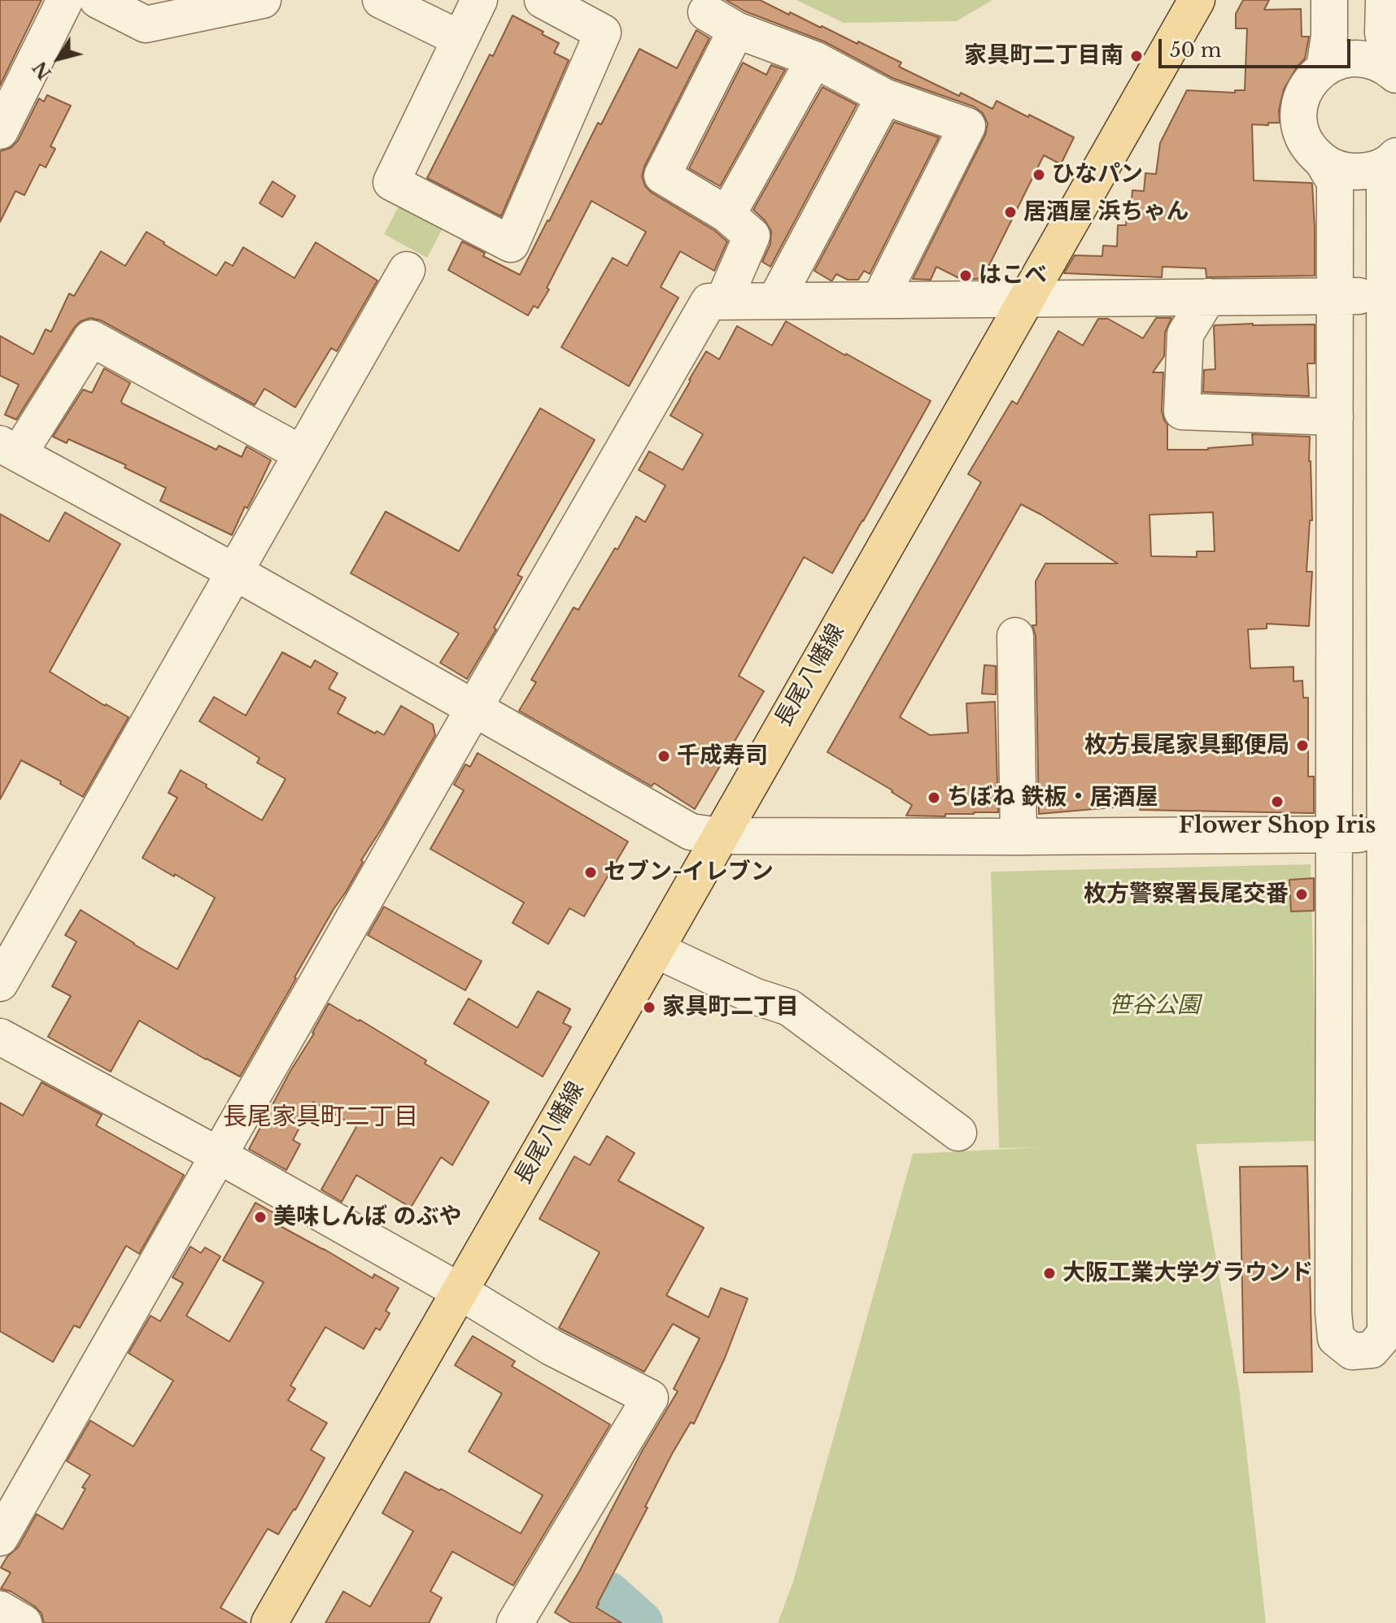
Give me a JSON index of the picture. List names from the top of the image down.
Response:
{
  "streets": {
    "main road": ["長尾八幡線"]
  },
  "districts": ["長尾家具町二丁目"],
  "parks": ["笹谷公園"],
  "places": [
    "家具町二丁目南",
    "ひなパン",
    "居酒屋 浜ちゃん",
    "はこべ",
    "枚方長尾家具郵便局",
    "千成寿司",
    "ちぼね 鉄板・居酒屋",
    "Flower Shop Iris",
    "セブン-イレブン",
    "枚方警察署長尾交番",
    "家具町二丁目",
    "美味しんぼ のぶや",
    "大阪工業大学グラウンド"
  ],
  "scale_bar": "50 m",
  "north": "bottom left"
}
